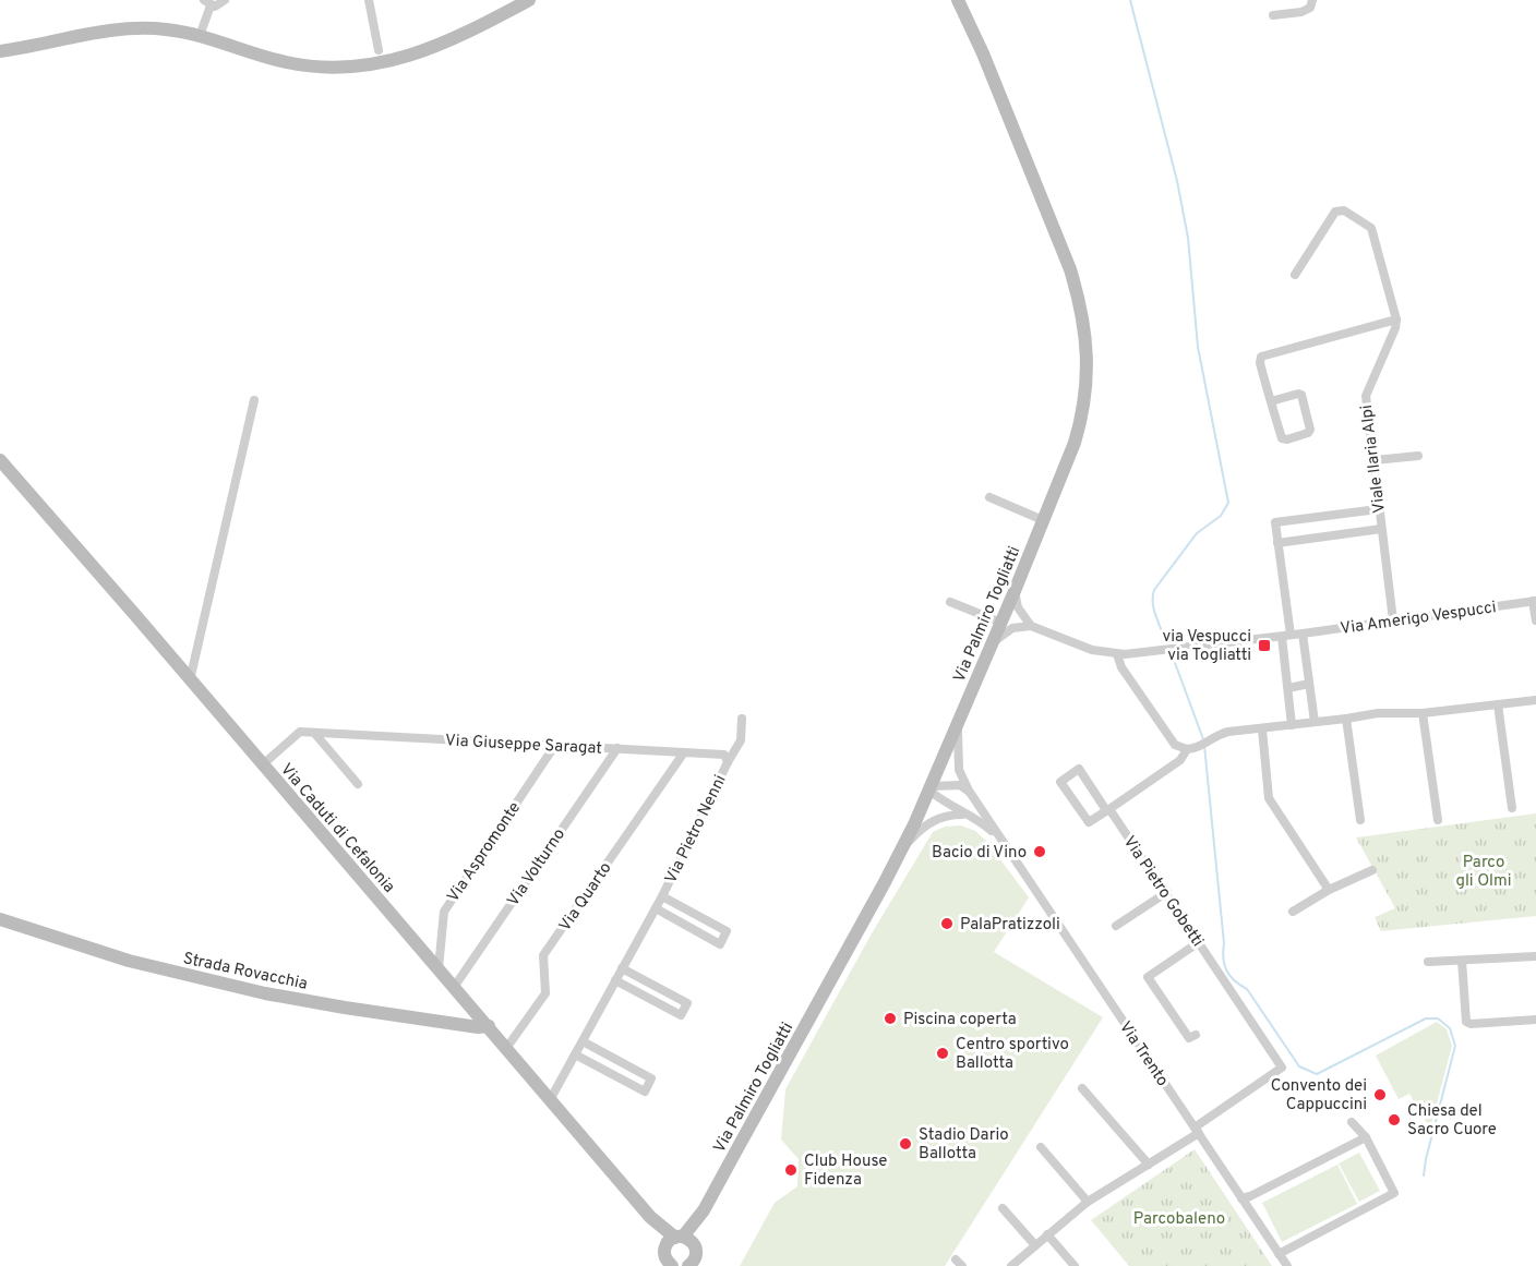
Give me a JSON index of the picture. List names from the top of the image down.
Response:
{
  "streets": {
    "street": [
      "Viale Ilaria Alpi",
      "Via Palmiro Togliatti",
      "Via Amerigo Vespucci",
      "Via Giuseppe Saragat",
      "Via Caduti di Cefalonia",
      "Via Pietro Nenni",
      "Via Aspromonte",
      "Via Volturno",
      "Via Pietro Gobetti",
      "Via Quarto",
      "Strada Rovacchia",
      "Via Trento"
    ]
  },
  "crossings": [
    ["Viale Ilaria Alpi", "Via Amerigo Vespucci"],
    ["Via Palmiro Togliatti", "Via Amerigo Vespucci"],
    ["Via Palmiro Togliatti", "Via Caduti di Cefalonia"],
    ["Via Palmiro Togliatti", "Via Trento"],
    ["Via Giuseppe Saragat", "Via Caduti di Cefalonia"],
    ["Via Giuseppe Saragat", "Via Pietro Nenni"],
    ["Via Giuseppe Saragat", "Via Aspromonte"],
    ["Via Giuseppe Saragat", "Via Volturno"],
    ["Via Giuseppe Saragat", "Via Quarto"],
    ["Via Caduti di Cefalonia", "Via Pietro Nenni"],
    ["Via Caduti di Cefalonia", "Via Aspromonte"],
    ["Via Caduti di Cefalonia", "Via Volturno"],
    ["Via Caduti di Cefalonia", "Via Quarto"],
    ["Via Caduti di Cefalonia", "Strada Rovacchia"],
    ["Via Pietro Gobetti", "Via Trento"]
  ],
  "parks": ["Parco gli Olmi", "Parcobaleno"],
  "places": {
    "transit": ["via Vespucci via Togliatti"],
    "other": [
      "Bacio di Vino",
      "PalaPratizzoli",
      "Piscina coperta",
      "Centro sportivo Ballotta",
      "Convento dei Cappuccini",
      "Chiesa del Sacro Cuore",
      "Stadio Dario Ballotta",
      "Club House Fidenza"
    ]
  }
}
